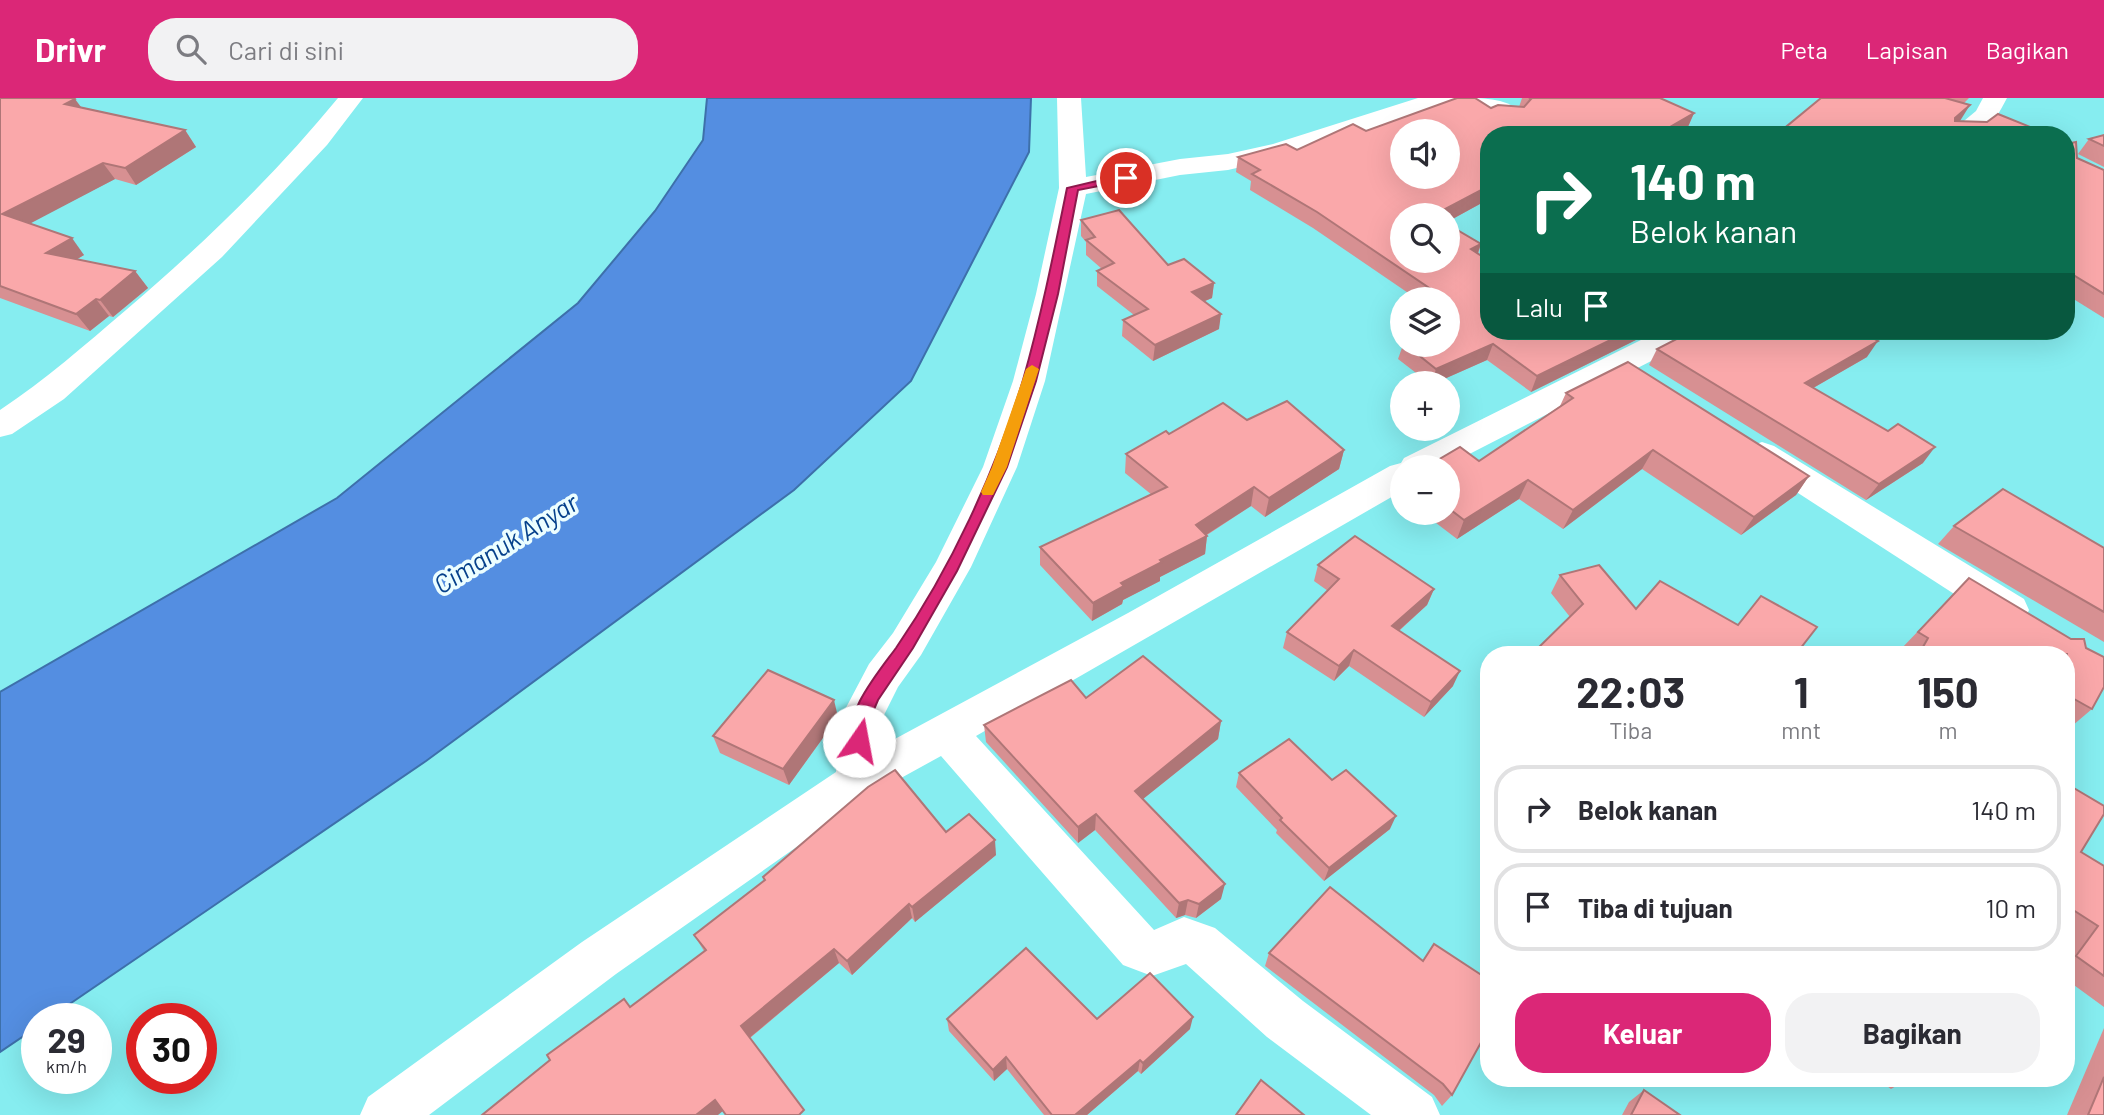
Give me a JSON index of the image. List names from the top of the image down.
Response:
{
  "water": ["Cimanuk Anyar"],
  "page": {
    "header": "Drivr",
    "search": "Cari di sini",
    "nav": ["Peta", "Lapisan", "Bagikan"],
    "map_buttons": ["+", "−"],
    "turn": ["140 m", "Belok kanan"],
    "then": "Lalu",
    "eta": [
      "22:03",
      "Tiba",
      "1",
      "mnt",
      "150",
      "m"
    ],
    "list": [
      {
        "name": "Belok kanan",
        "value": "140 m"
      },
      {
        "name": "Tiba di tujuan",
        "value": "10 m"
      }
    ],
    "buttons": ["Keluar", "Bagikan"],
    "speed": "29 km/h",
    "limit": "30"
  }
}
